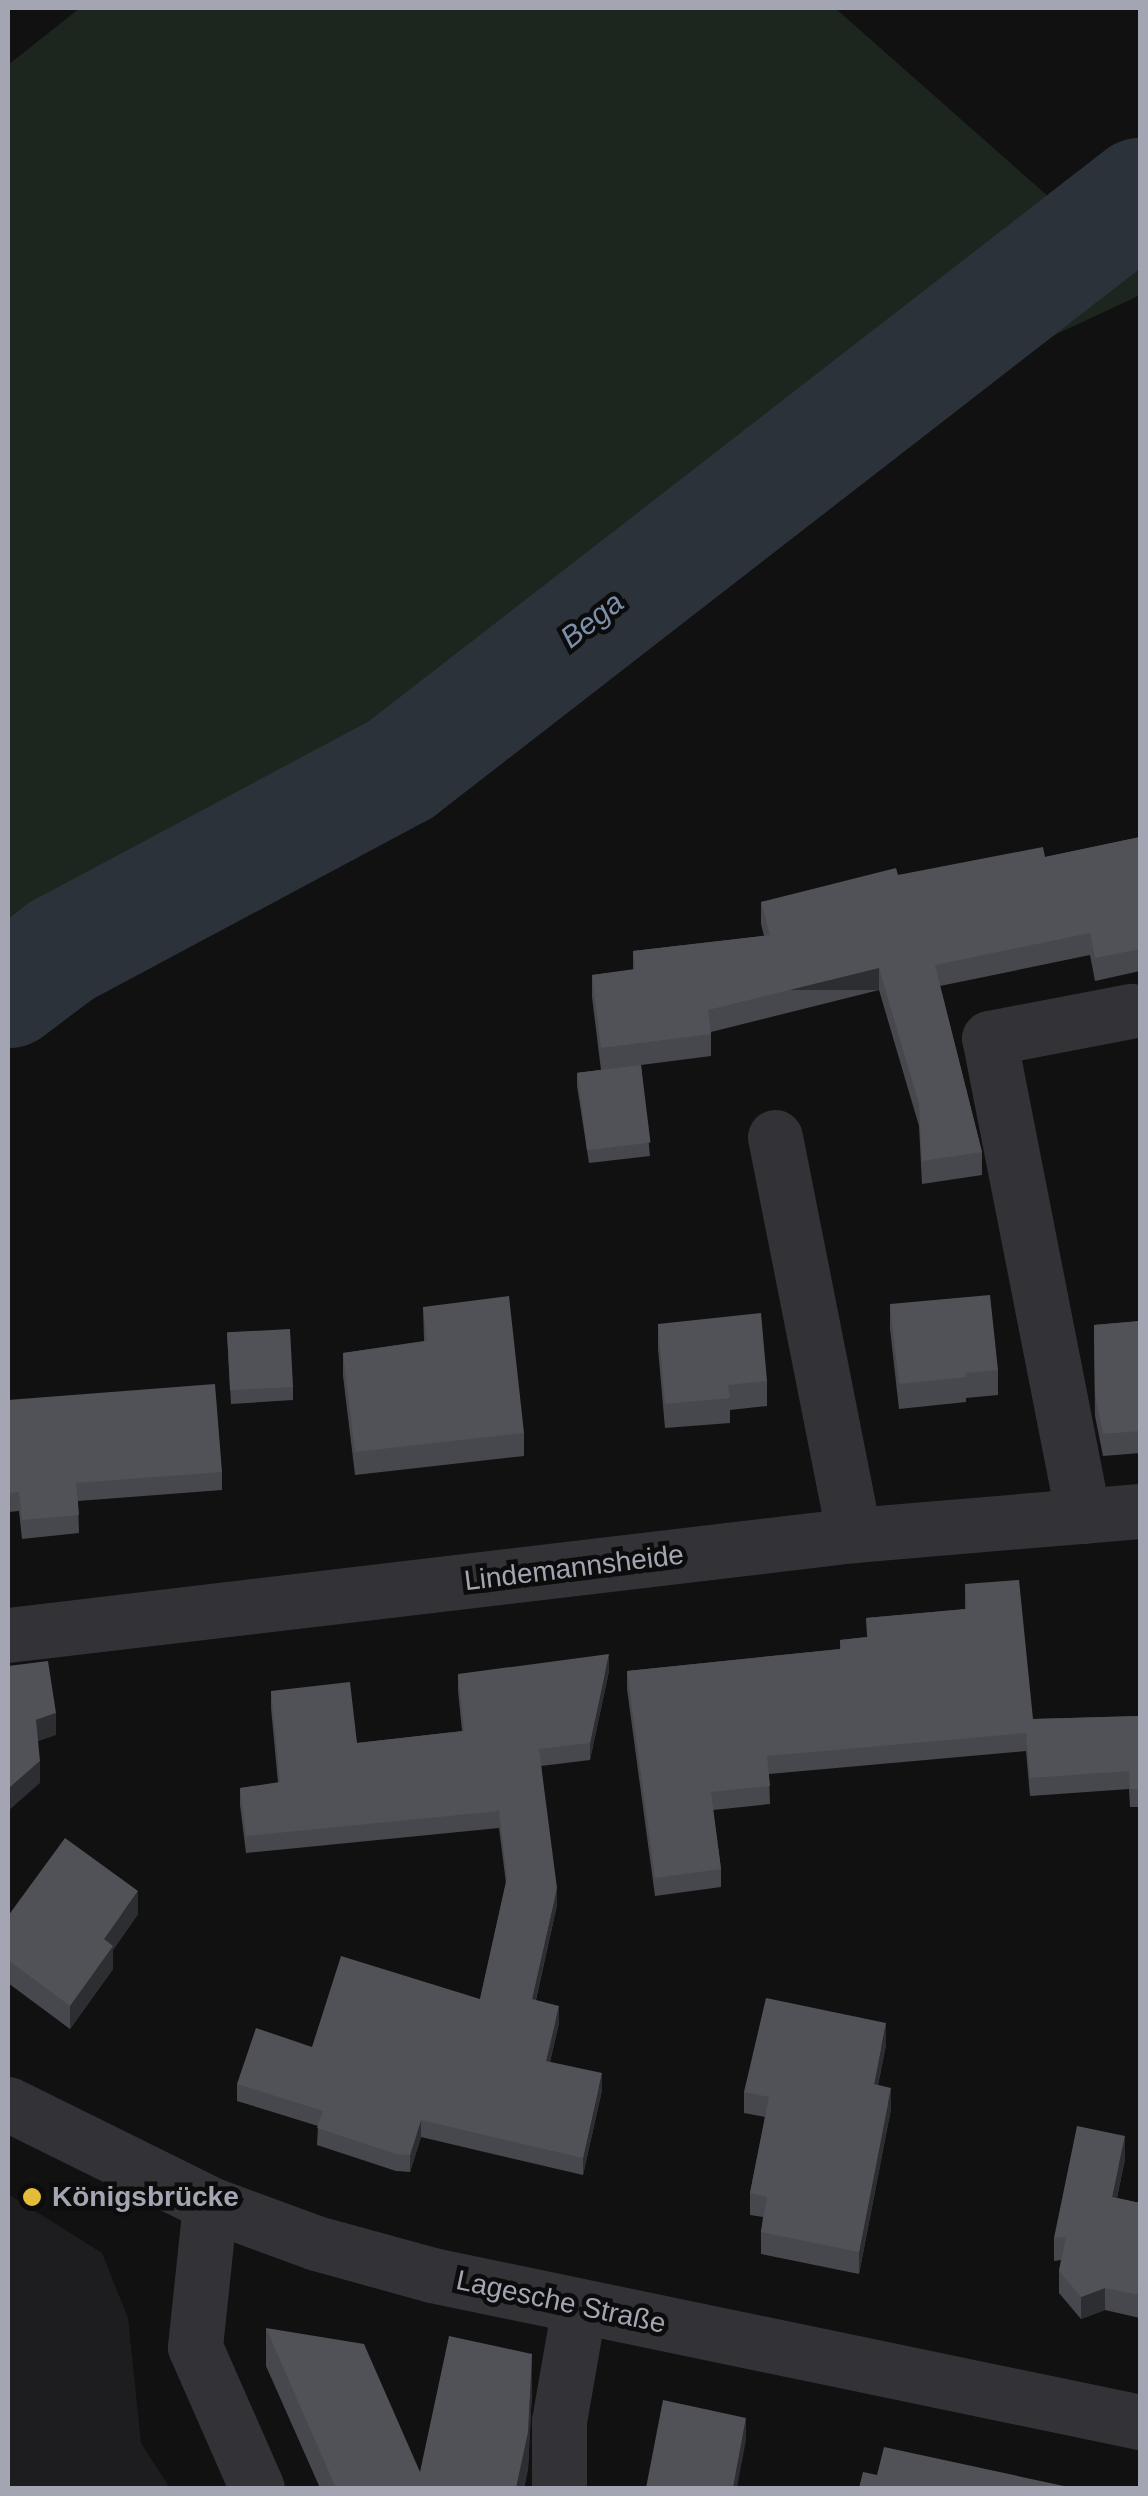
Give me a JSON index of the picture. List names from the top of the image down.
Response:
{
  "streets": {
    "street": ["Lindemannsheide", "Lagesche Straße"]
  },
  "water": ["Bega"],
  "places": ["Königsbrücke"]
}
